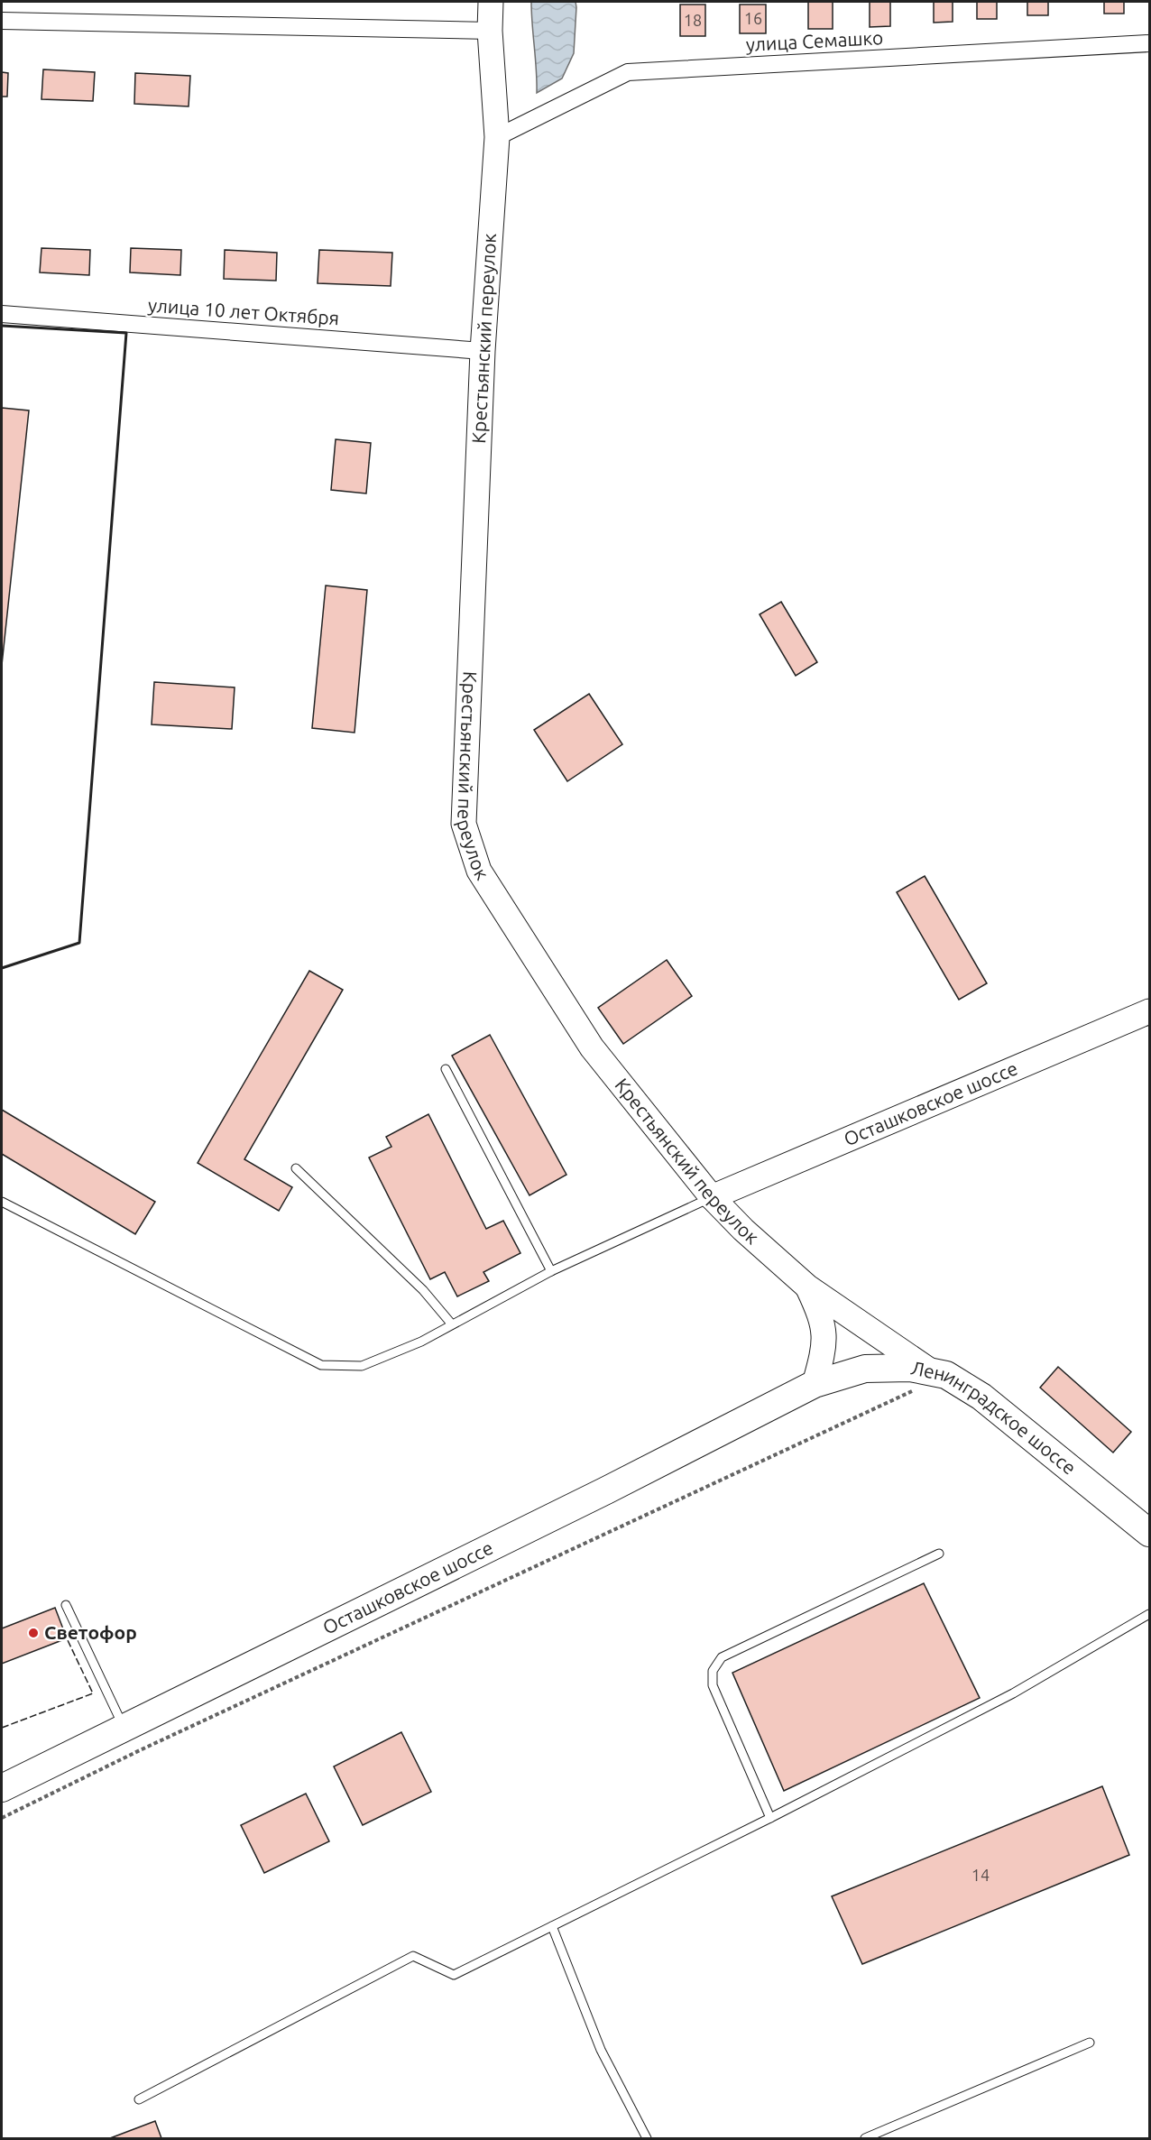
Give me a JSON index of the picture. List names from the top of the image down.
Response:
{
  "streets": {
    "main road": ["Осташковское шоссе", "Ленинградское шоссе"],
    "street": ["улица Семашко", "улица 10 лет Октября", "Крестьянский переулок"]
  },
  "crossings": [
    ["улица Семашко", "Крестьянский переулок"],
    ["улица 10 лет Октября", "Крестьянский переулок"],
    ["Крестьянский переулок", "Осташковское шоссе"],
    ["Крестьянский переулок", "Ленинградское шоссе"],
    ["Осташковское шоссе", "Ленинградское шоссе"]
  ],
  "places": ["Светофор"],
  "house_numbers": ["16", "18", "14"]
}
